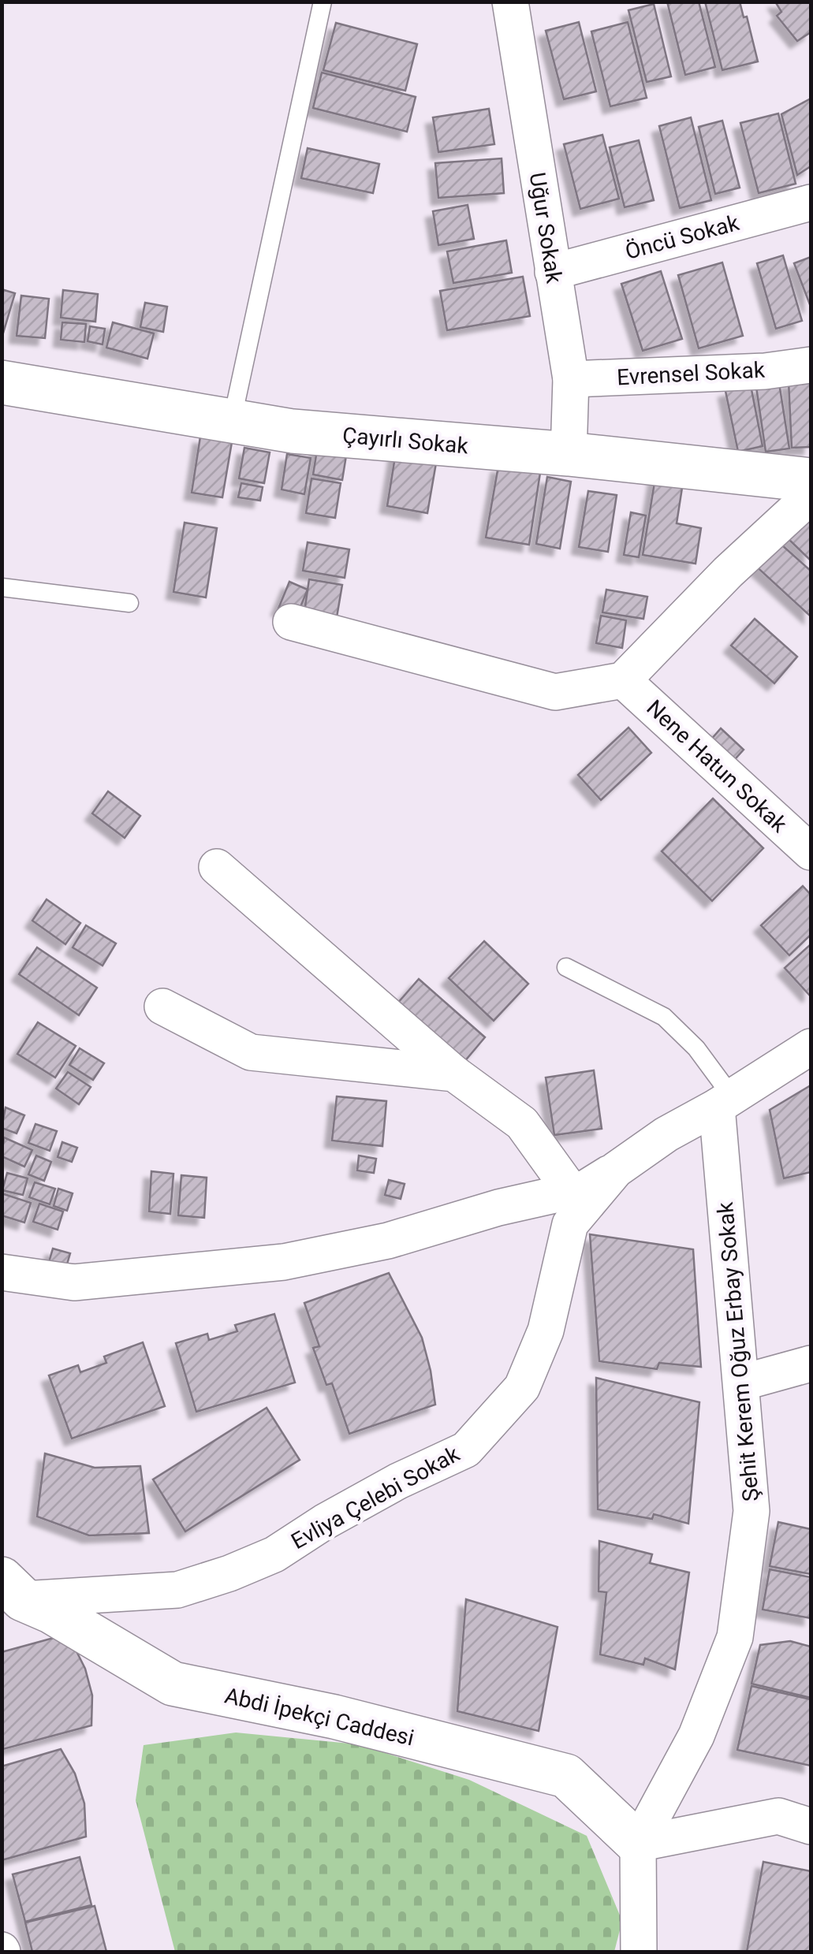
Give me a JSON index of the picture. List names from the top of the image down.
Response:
{
  "streets": {
    "street": [
      "Uğur Sokak",
      "Öncü Sokak",
      "Evrensel Sokak",
      "Çayırlı Sokak",
      "Nene Hatun Sokak",
      "Şehit Kerem Oğuz Erbay Sokak",
      "Evliya Çelebi Sokak",
      "Abdi İpekçi Caddesi"
    ]
  },
  "crossings": [
    ["Uğur Sokak", "Öncü Sokak"],
    ["Uğur Sokak", "Evrensel Sokak"],
    ["Uğur Sokak", "Çayırlı Sokak"],
    ["Şehit Kerem Oğuz Erbay Sokak", "Evliya Çelebi Sokak"],
    ["Şehit Kerem Oğuz Erbay Sokak", "Abdi İpekçi Caddesi"],
    ["Evliya Çelebi Sokak", "Abdi İpekçi Caddesi"]
  ]
}
